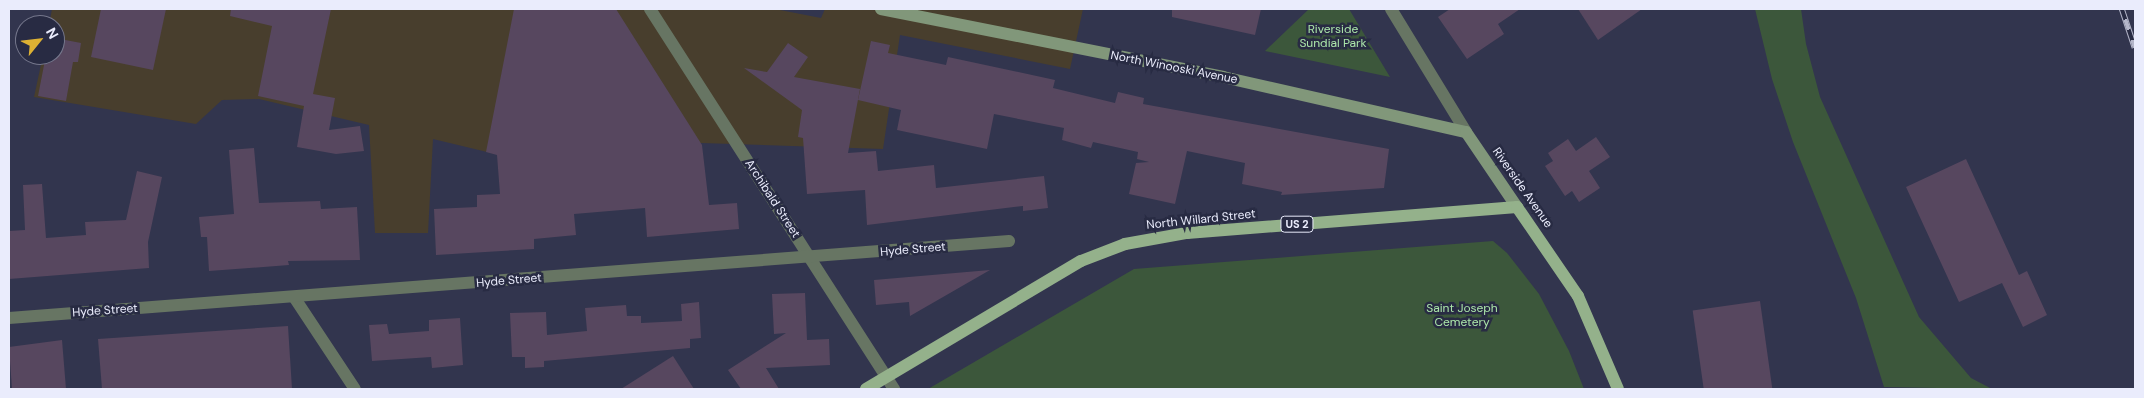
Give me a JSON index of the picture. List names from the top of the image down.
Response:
{
  "streets": {
    "main road": [
      "North Winooski Avenue",
      "Riverside Avenue",
      "North Willard Street",
      "US 2"
    ],
    "street": ["Archibald Street", "Hyde Street"]
  },
  "crossings": [
    ["North Winooski Avenue", "Riverside Avenue"],
    ["Riverside Avenue", "North Willard Street"],
    ["Archibald Street", "North Willard Street"],
    ["Archibald Street", "Hyde Street"]
  ],
  "parks": ["Riverside Sundial Park", "Saint Joseph Cemetery"],
  "north": "top right"
}
